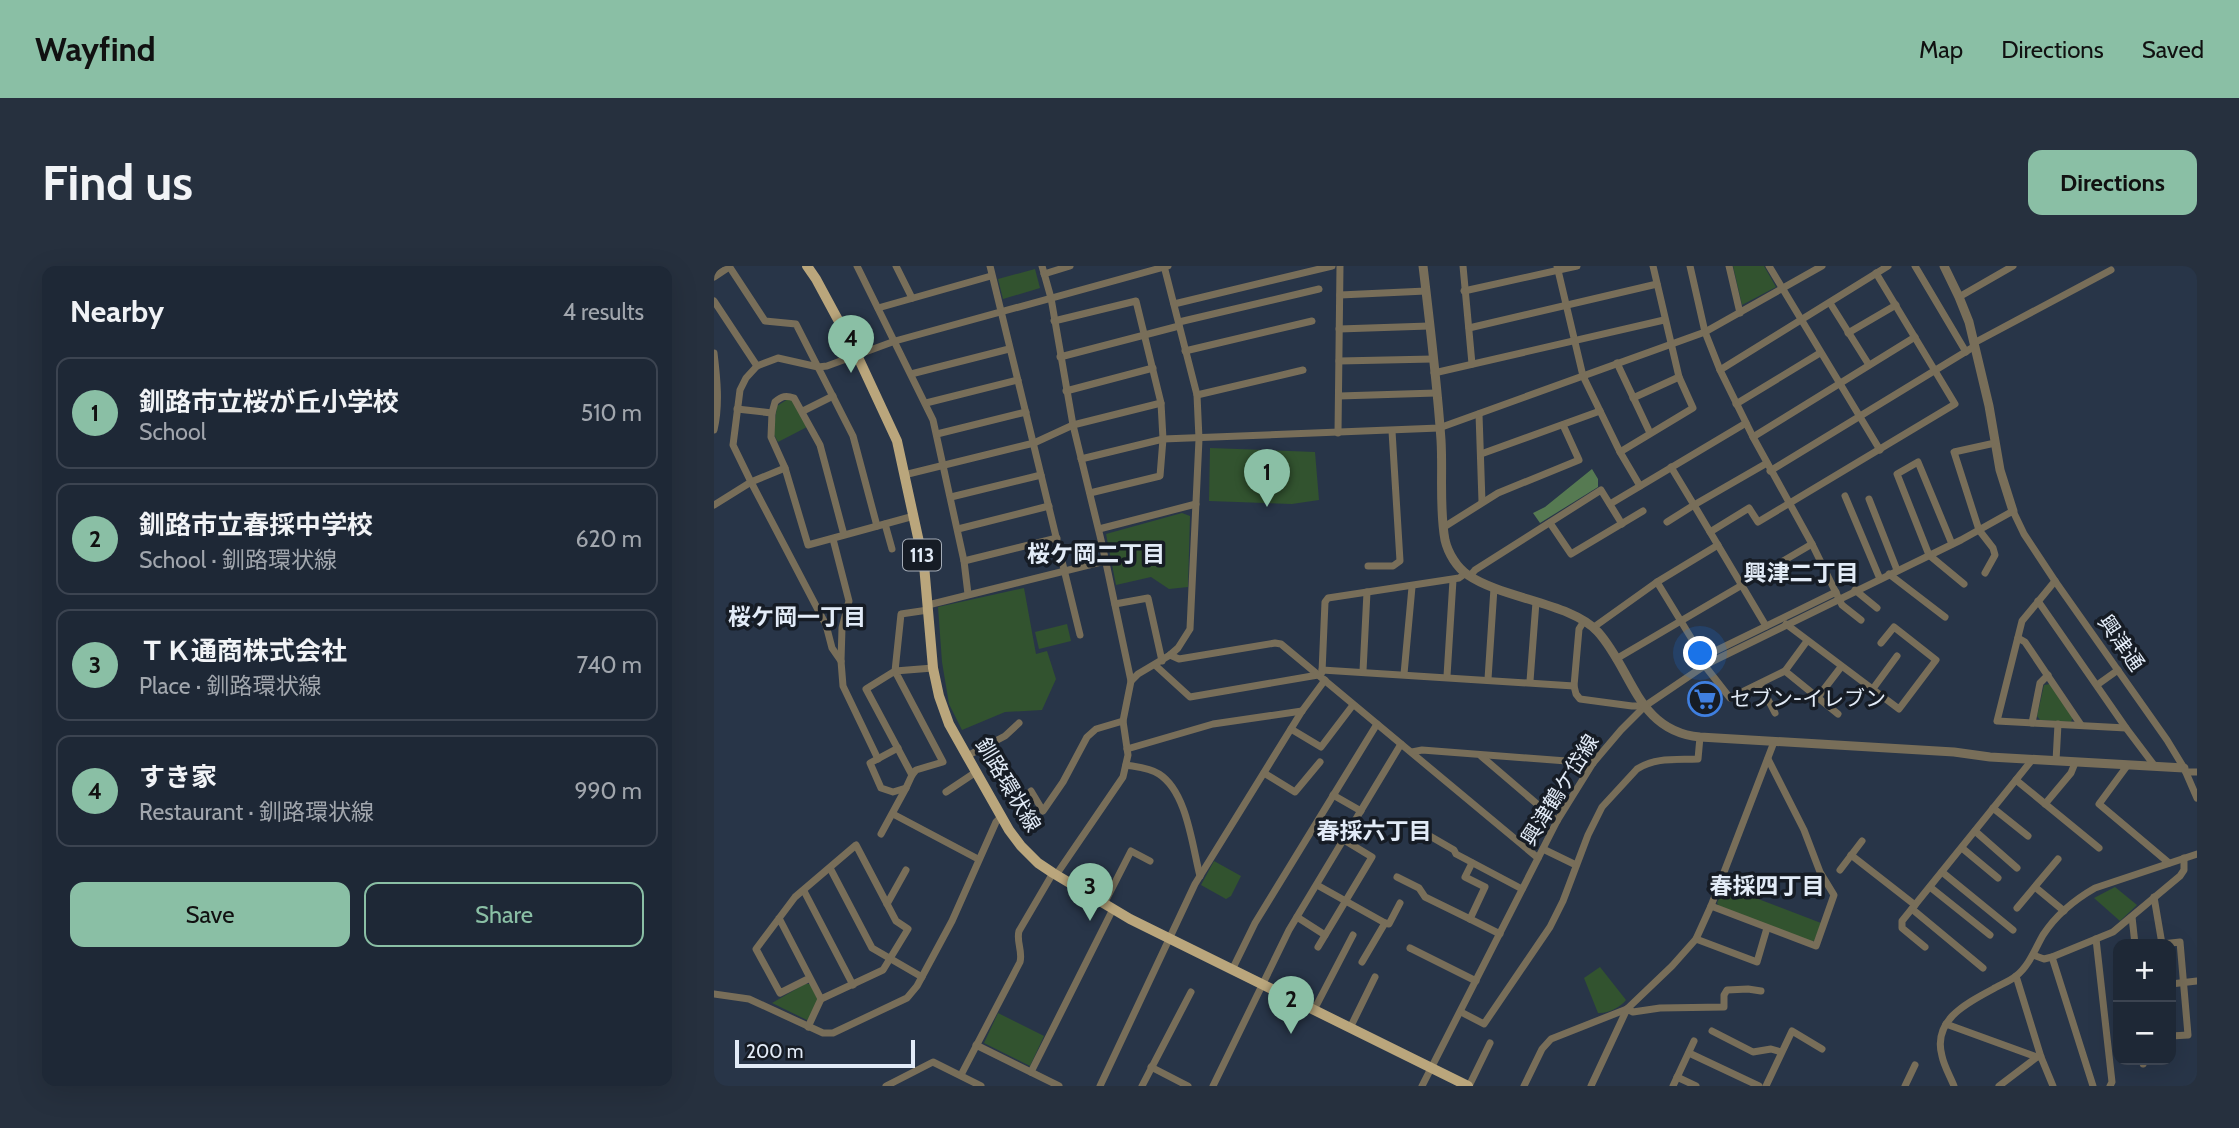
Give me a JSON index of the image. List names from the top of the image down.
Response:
{
  "streets": {
    "main road": ["113", "釧路環状線"],
    "street": ["興津通", "興津鶴ケ岱線"]
  },
  "crossings": [
    ["興津通", "興津鶴ケ岱線"],
    ["釧路環状線", "興津鶴ケ岱線"]
  ],
  "districts": [
    "桜ケ岡二丁目",
    "興津二丁目",
    "桜ケ岡一丁目",
    "春採六丁目",
    "春採四丁目"
  ],
  "places": {
    "supermarket": ["セブン-イレブン"]
  },
  "scale_bar": "200 m",
  "page": {
    "header": "Wayfind",
    "nav": ["Map", "Directions", "Saved"],
    "buttons": [
      "Directions",
      ["Save", "Share"]
    ],
    "title": "Find us",
    "heading": ["Nearby", "4 results"],
    "pins": [
      "4",
      "1",
      "3",
      "2"
    ],
    "list": [
      {
        "mark": "1",
        "name": "釧路市立桜が丘小学校",
        "note": "School",
        "value": "510 m"
      },
      {
        "mark": "2",
        "name": "釧路市立春採中学校",
        "note": "School · 釧路環状線",
        "value": "620 m"
      },
      {
        "mark": "3",
        "name": "ＴＫ通商株式会社",
        "note": "Place · 釧路環状線",
        "value": "740 m"
      },
      {
        "mark": "4",
        "name": "すき家",
        "note": "Restaurant · 釧路環状線",
        "value": "990 m"
      }
    ],
    "map_buttons": ["+", "−"],
    "scale": "200 m"
  }
}
